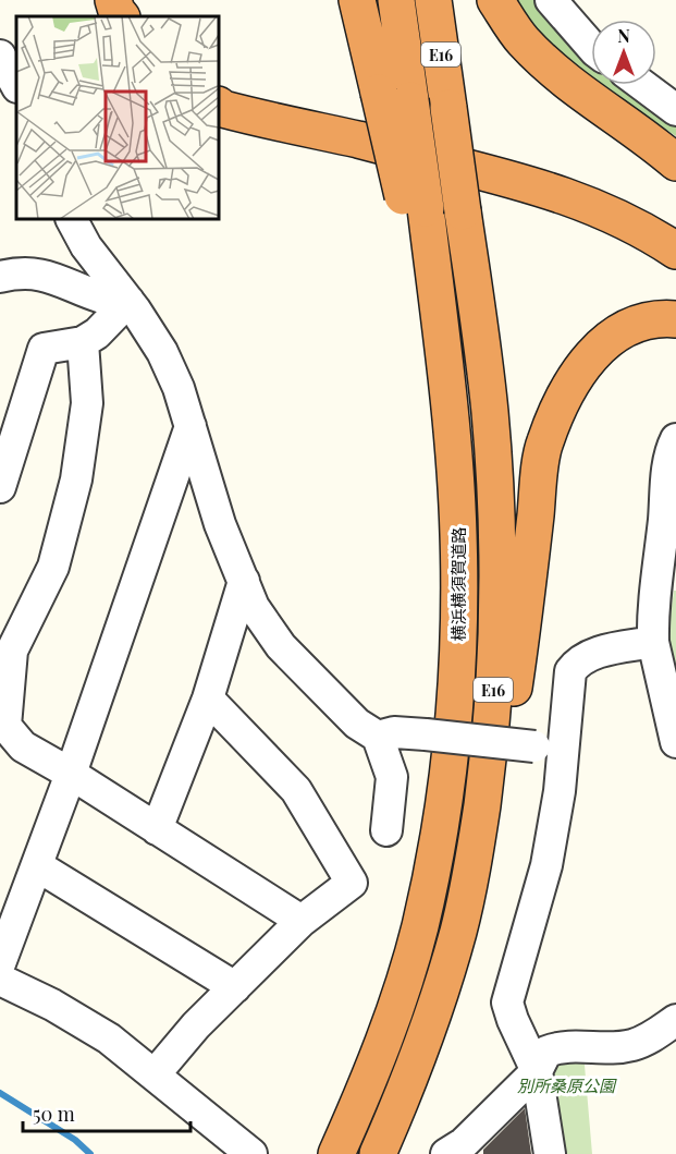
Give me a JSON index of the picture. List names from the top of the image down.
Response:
{
  "streets": {
    "highway": ["E16", "横浜横須賀道路"]
  },
  "parks": ["別所桑原公園"],
  "scale_bar": "50 m",
  "north": "top"
}
